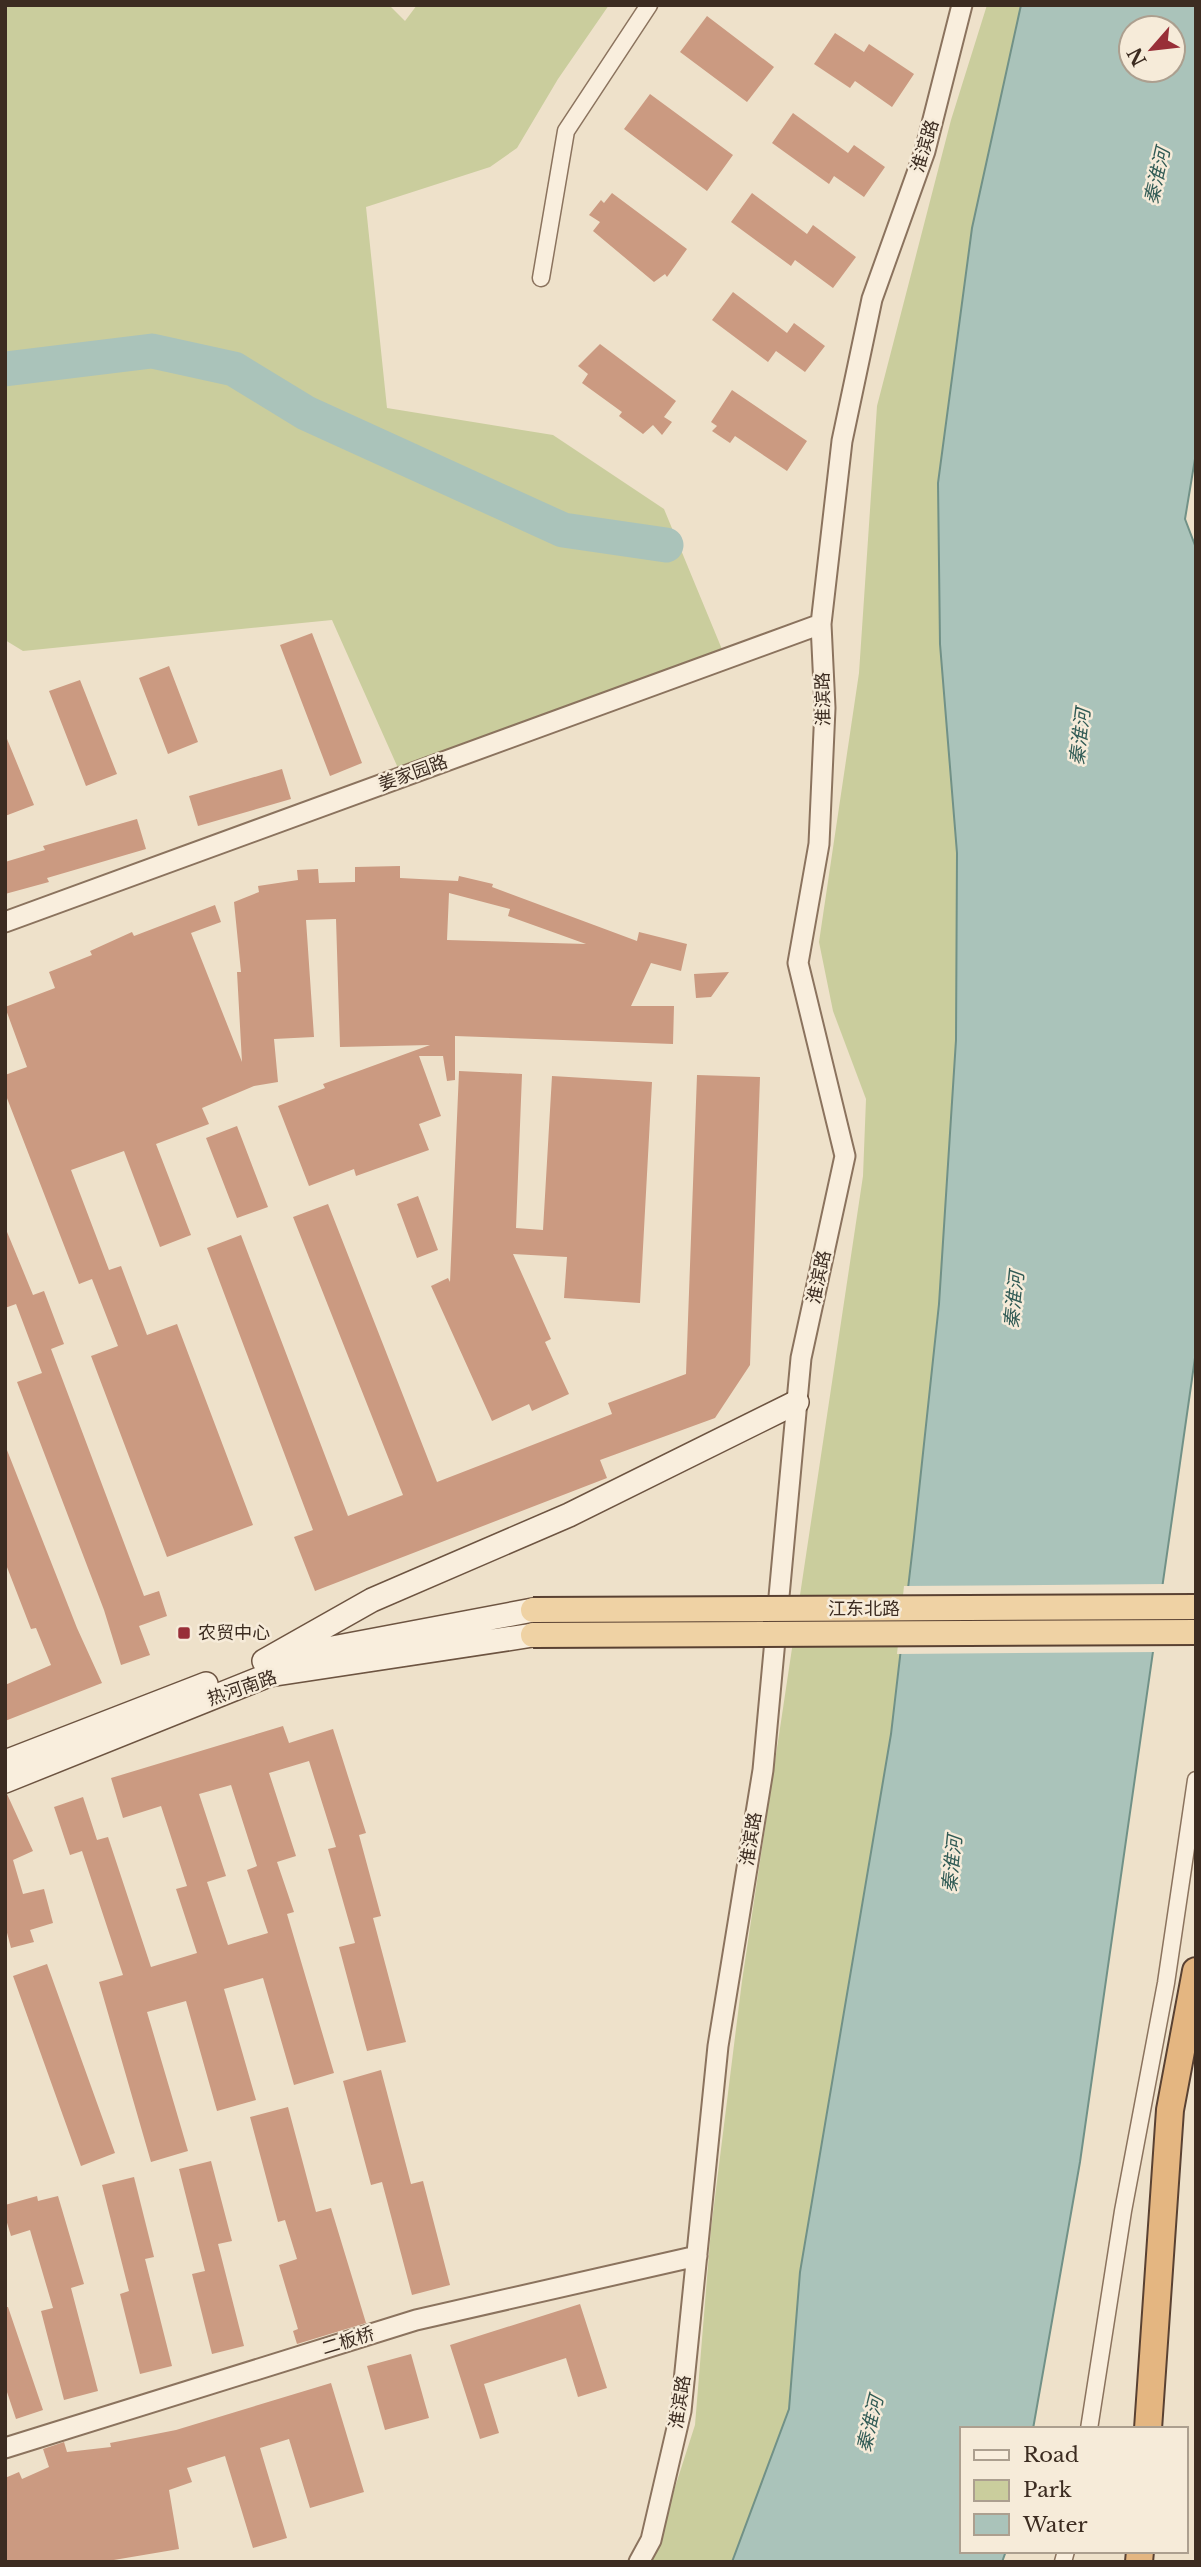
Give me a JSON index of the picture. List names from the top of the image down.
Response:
{
  "streets": {
    "main road": ["江东北路", "热河南路"],
    "street": ["淮滨路", "姜家园路", "二板桥"]
  },
  "crossings": [
    ["淮滨路", "姜家园路"],
    ["淮滨路", "二板桥"],
    ["江东北路", "热河南路"]
  ],
  "water": ["秦淮河"],
  "places": {
    "transit": ["农贸中心"]
  },
  "legend": ["Road", "Park", "Water"],
  "north": "bottom left"
}
